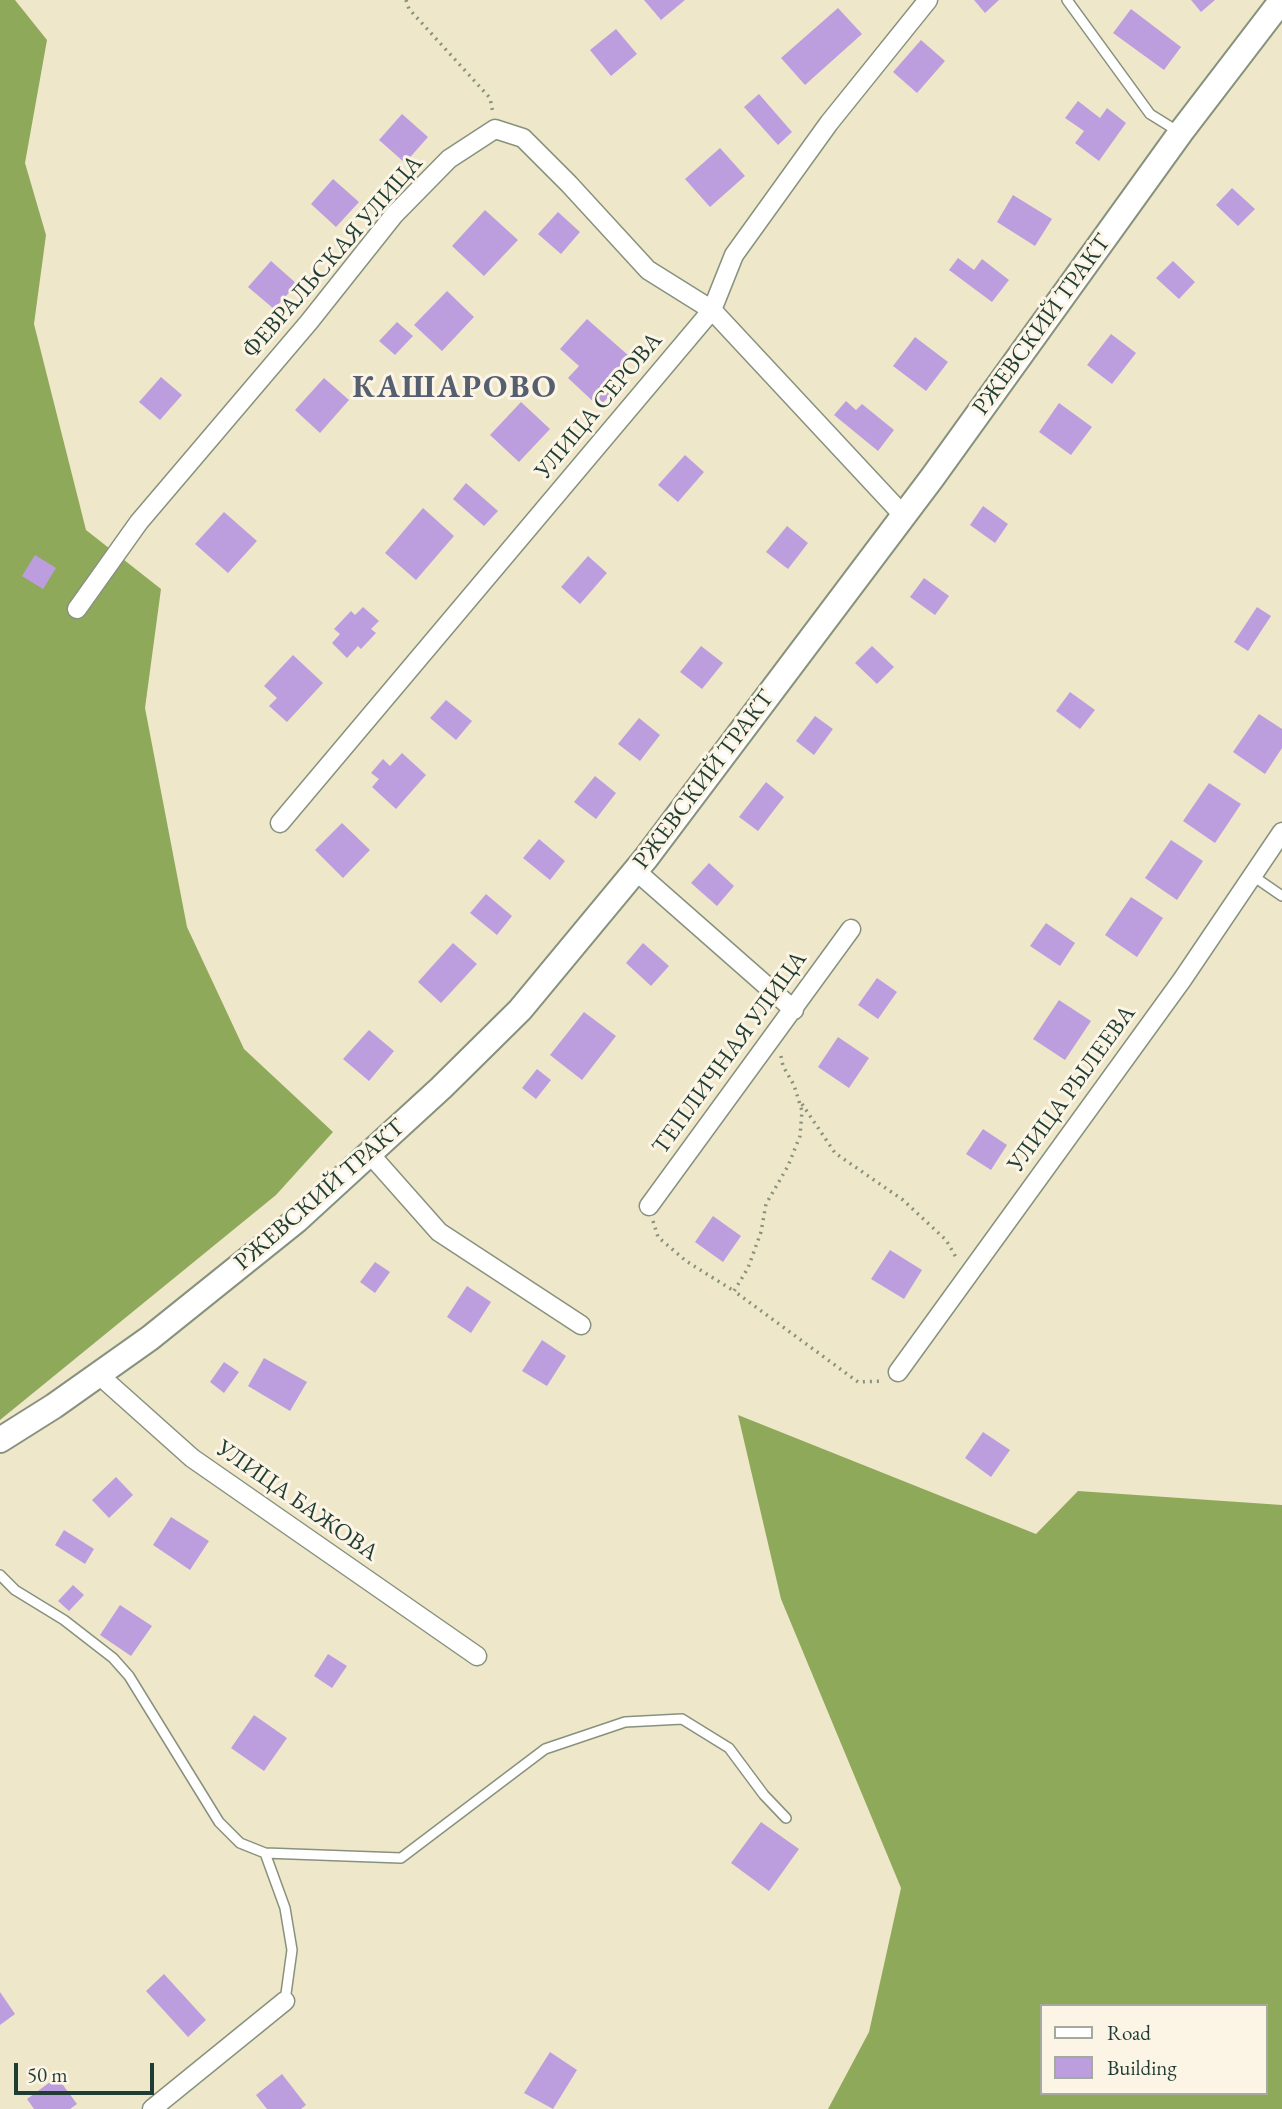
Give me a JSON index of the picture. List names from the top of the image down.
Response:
{
  "streets": {
    "main road": ["РЖЕВСКИЙ ТРАКТ"],
    "street": [
      "ФЕВРАЛЬСКАЯ УЛИЦА",
      "УЛИЦА СЕРОВА",
      "ТЕПЛИЧНАЯ УЛИЦА",
      "УЛИЦА РЫЛЕЕВА",
      "УЛИЦА БАЖОВА"
    ]
  },
  "crossings": [
    ["РЖЕВСКИЙ ТРАКТ", "УЛИЦА БАЖОВА"]
  ],
  "districts": ["КАШАРОВО"],
  "legend": ["Road", "Building"],
  "scale_bar": "50 m"
}
